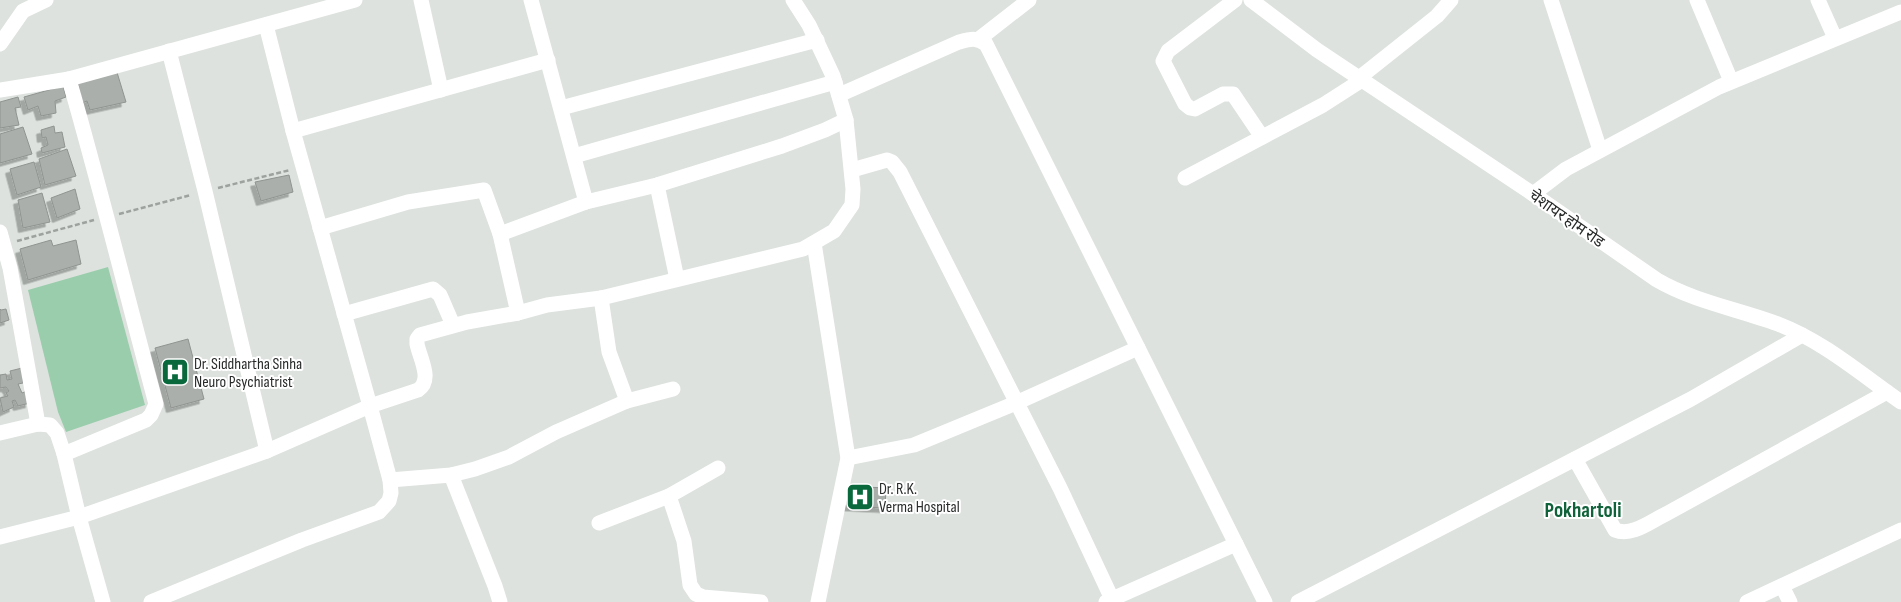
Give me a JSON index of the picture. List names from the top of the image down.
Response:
{
  "streets": {
    "street": ["चेशायर होम रोड"]
  },
  "districts": ["Pokhartoli"],
  "places": {
    "hospital": ["Dr. Siddhartha Sinha Neuro Psychiatrist", "Dr. R.K. Verma Hospital"]
  }
}
